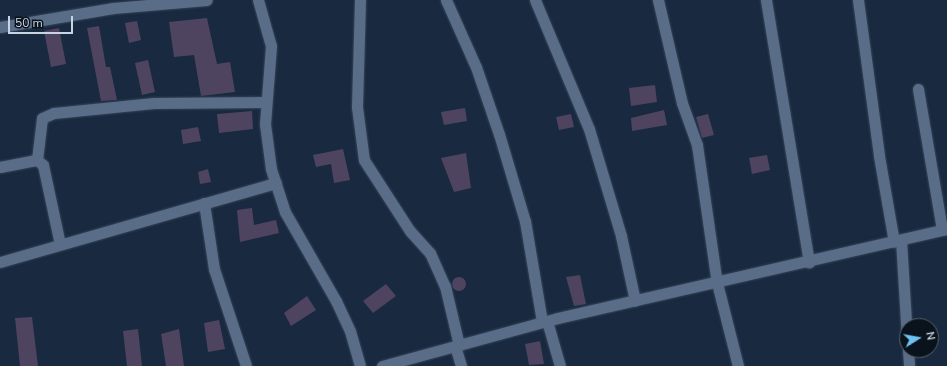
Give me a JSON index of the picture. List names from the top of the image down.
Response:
{
  "scale_bar": "50 m",
  "north": "right"
}
